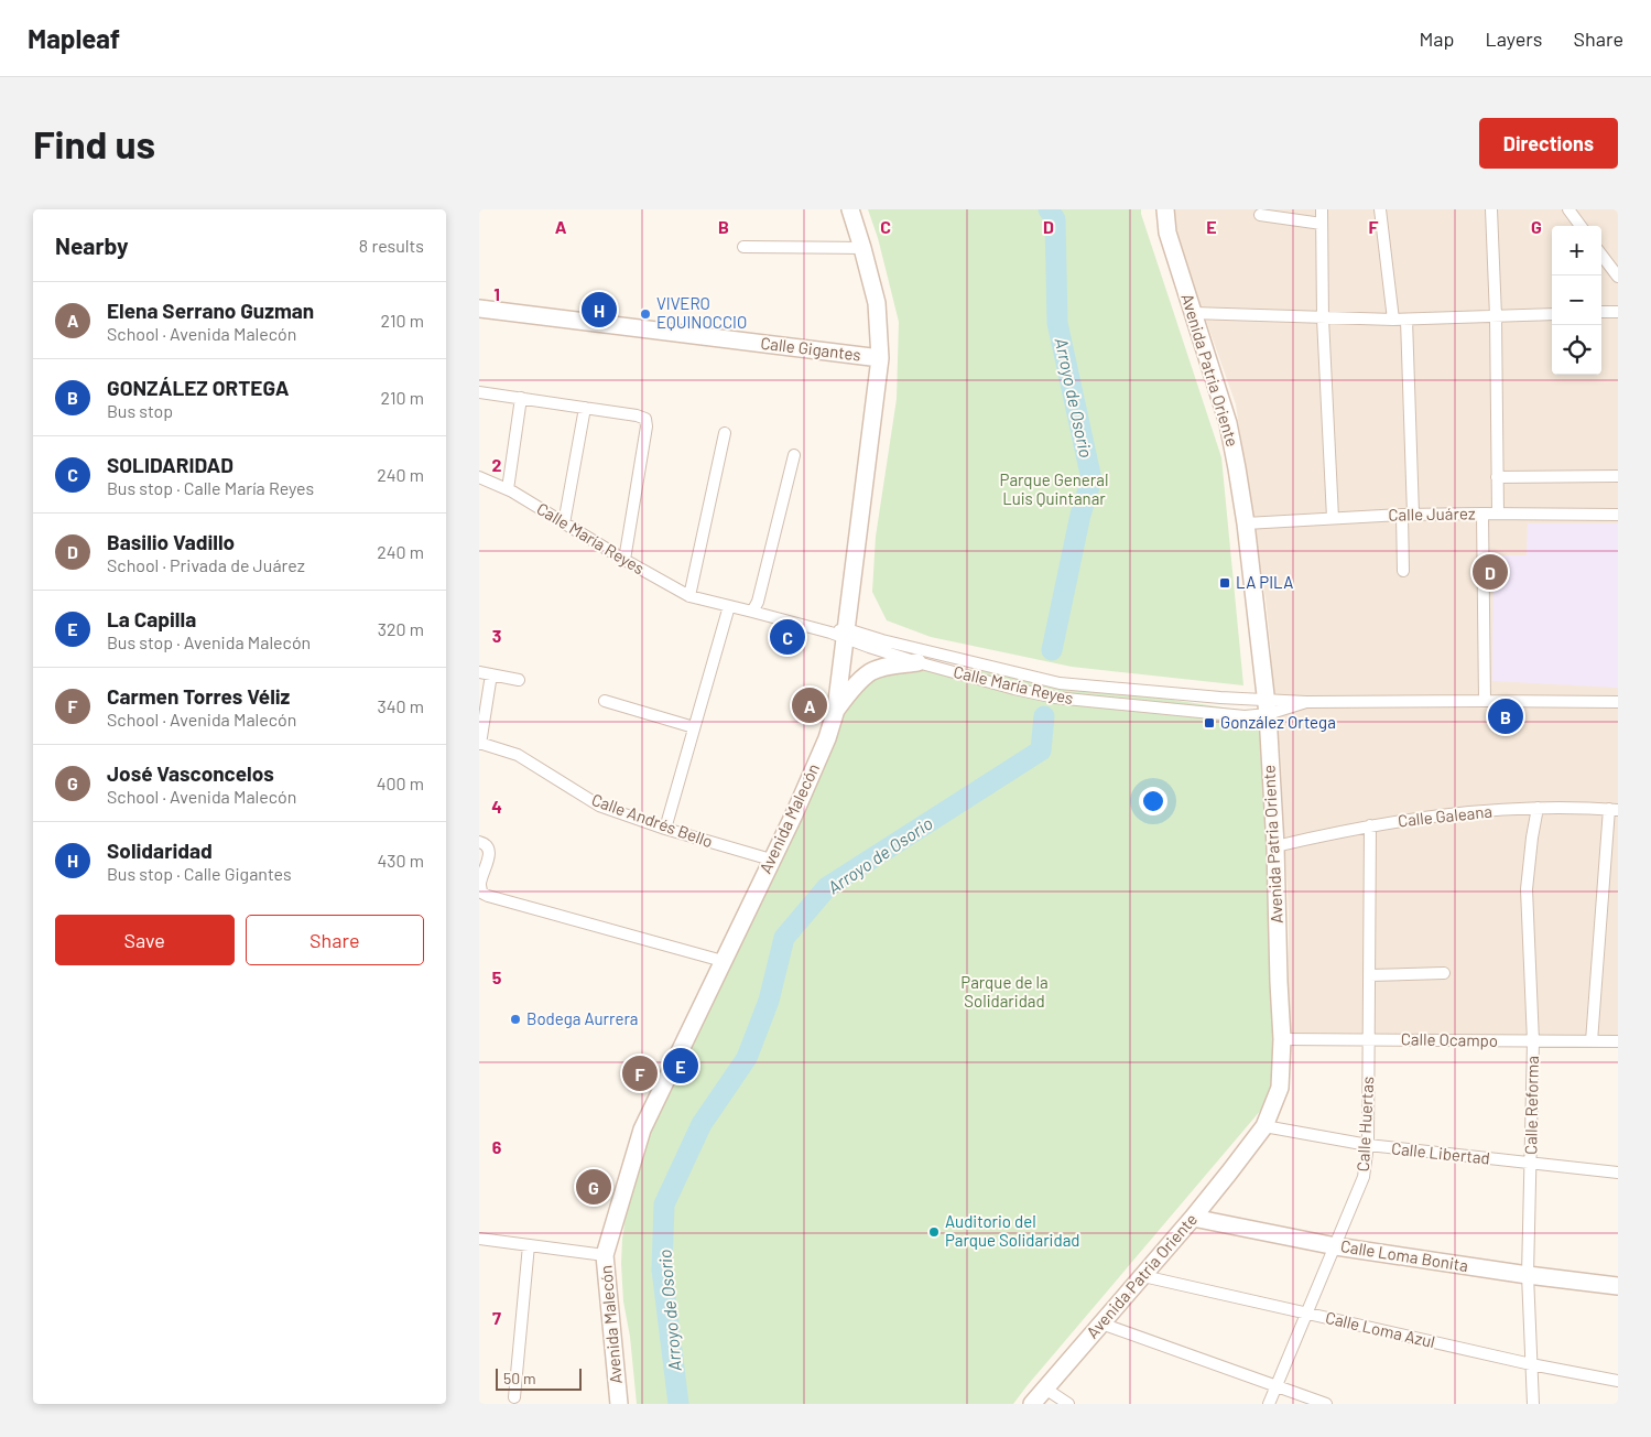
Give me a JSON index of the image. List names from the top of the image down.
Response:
{
  "streets": {
    "street": [
      "Calle Gigantes",
      "Avenida Patria Oriente",
      "Calle Juárez",
      "Calle María Reyes",
      "Calle Galeana",
      "Avenida Malecón",
      "Calle Andrés Bello",
      "Calle Ocampo",
      "Calle Reforma",
      "Calle Huertas",
      "Calle Libertad",
      "Calle Loma Bonita",
      "Calle Loma Azul"
    ]
  },
  "crossings": [
    ["Calle Gigantes", "Avenida Malecón"],
    ["Avenida Patria Oriente", "Calle Juárez"],
    ["Avenida Patria Oriente", "Calle María Reyes"],
    ["Avenida Patria Oriente", "Calle Galeana"],
    ["Avenida Patria Oriente", "Calle Ocampo"],
    ["Avenida Patria Oriente", "Calle Libertad"],
    ["Avenida Patria Oriente", "Calle Loma Bonita"],
    ["Avenida Patria Oriente", "Calle Loma Azul"],
    ["Calle María Reyes", "Avenida Malecón"],
    ["Calle Galeana", "Calle Reforma"],
    ["Calle Galeana", "Calle Huertas"],
    ["Avenida Malecón", "Calle Andrés Bello"],
    ["Calle Ocampo", "Calle Reforma"],
    ["Calle Ocampo", "Calle Huertas"],
    ["Calle Reforma", "Calle Libertad"],
    ["Calle Reforma", "Calle Loma Bonita"],
    ["Calle Reforma", "Calle Loma Azul"],
    ["Calle Huertas", "Calle Libertad"],
    ["Calle Huertas", "Calle Loma Bonita"],
    ["Calle Huertas", "Calle Loma Azul"]
  ],
  "water": ["Arroyo de Osorio"],
  "parks": ["Parque General Luis Quintanar", "Parque de la Solidaridad"],
  "places": {
    "other": ["VIVERO EQUINOCCIO", "Bodega Aurrera", "Auditorio del Parque Solidaridad"],
    "transit": ["LA PILA", "González Ortega"]
  },
  "scale_bar": "50 m",
  "page": {
    "header": "Mapleaf",
    "nav": ["Map", "Layers", "Share"],
    "buttons": [
      "Directions",
      ["Save", "Share"]
    ],
    "title": "Find us",
    "heading": ["Nearby", "8 results"],
    "map_buttons": ["+", "−"],
    "list": [
      {
        "mark": "A",
        "name": "Elena Serrano Guzman",
        "note": "School · Avenida Malecón",
        "value": "210 m"
      },
      {
        "mark": "B",
        "name": "GONZÁLEZ ORTEGA",
        "note": "Bus stop",
        "value": "210 m"
      },
      {
        "mark": "C",
        "name": "SOLIDARIDAD",
        "note": "Bus stop · Calle María Reyes",
        "value": "240 m"
      },
      {
        "mark": "D",
        "name": "Basilio Vadillo",
        "note": "School · Privada de Juárez",
        "value": "240 m"
      },
      {
        "mark": "E",
        "name": "La Capilla",
        "note": "Bus stop · Avenida Malecón",
        "value": "320 m"
      },
      {
        "mark": "F",
        "name": "Carmen Torres Véliz",
        "note": "School · Avenida Malecón",
        "value": "340 m"
      },
      {
        "mark": "G",
        "name": "José Vasconcelos",
        "note": "School · Avenida Malecón",
        "value": "400 m"
      },
      {
        "mark": "H",
        "name": "Solidaridad",
        "note": "Bus stop · Calle Gigantes",
        "value": "430 m"
      }
    ],
    "pins": [
      "H",
      "D",
      "C",
      "A",
      "B",
      "E",
      "F",
      "G"
    ],
    "scale": "50 m"
  },
  "grid": {
    "columns": [
      "A",
      "B",
      "C",
      "D",
      "E",
      "F",
      "G"
    ],
    "rows": [
      "1",
      "2",
      "3",
      "4",
      "5",
      "6",
      "7"
    ]
  }
}
